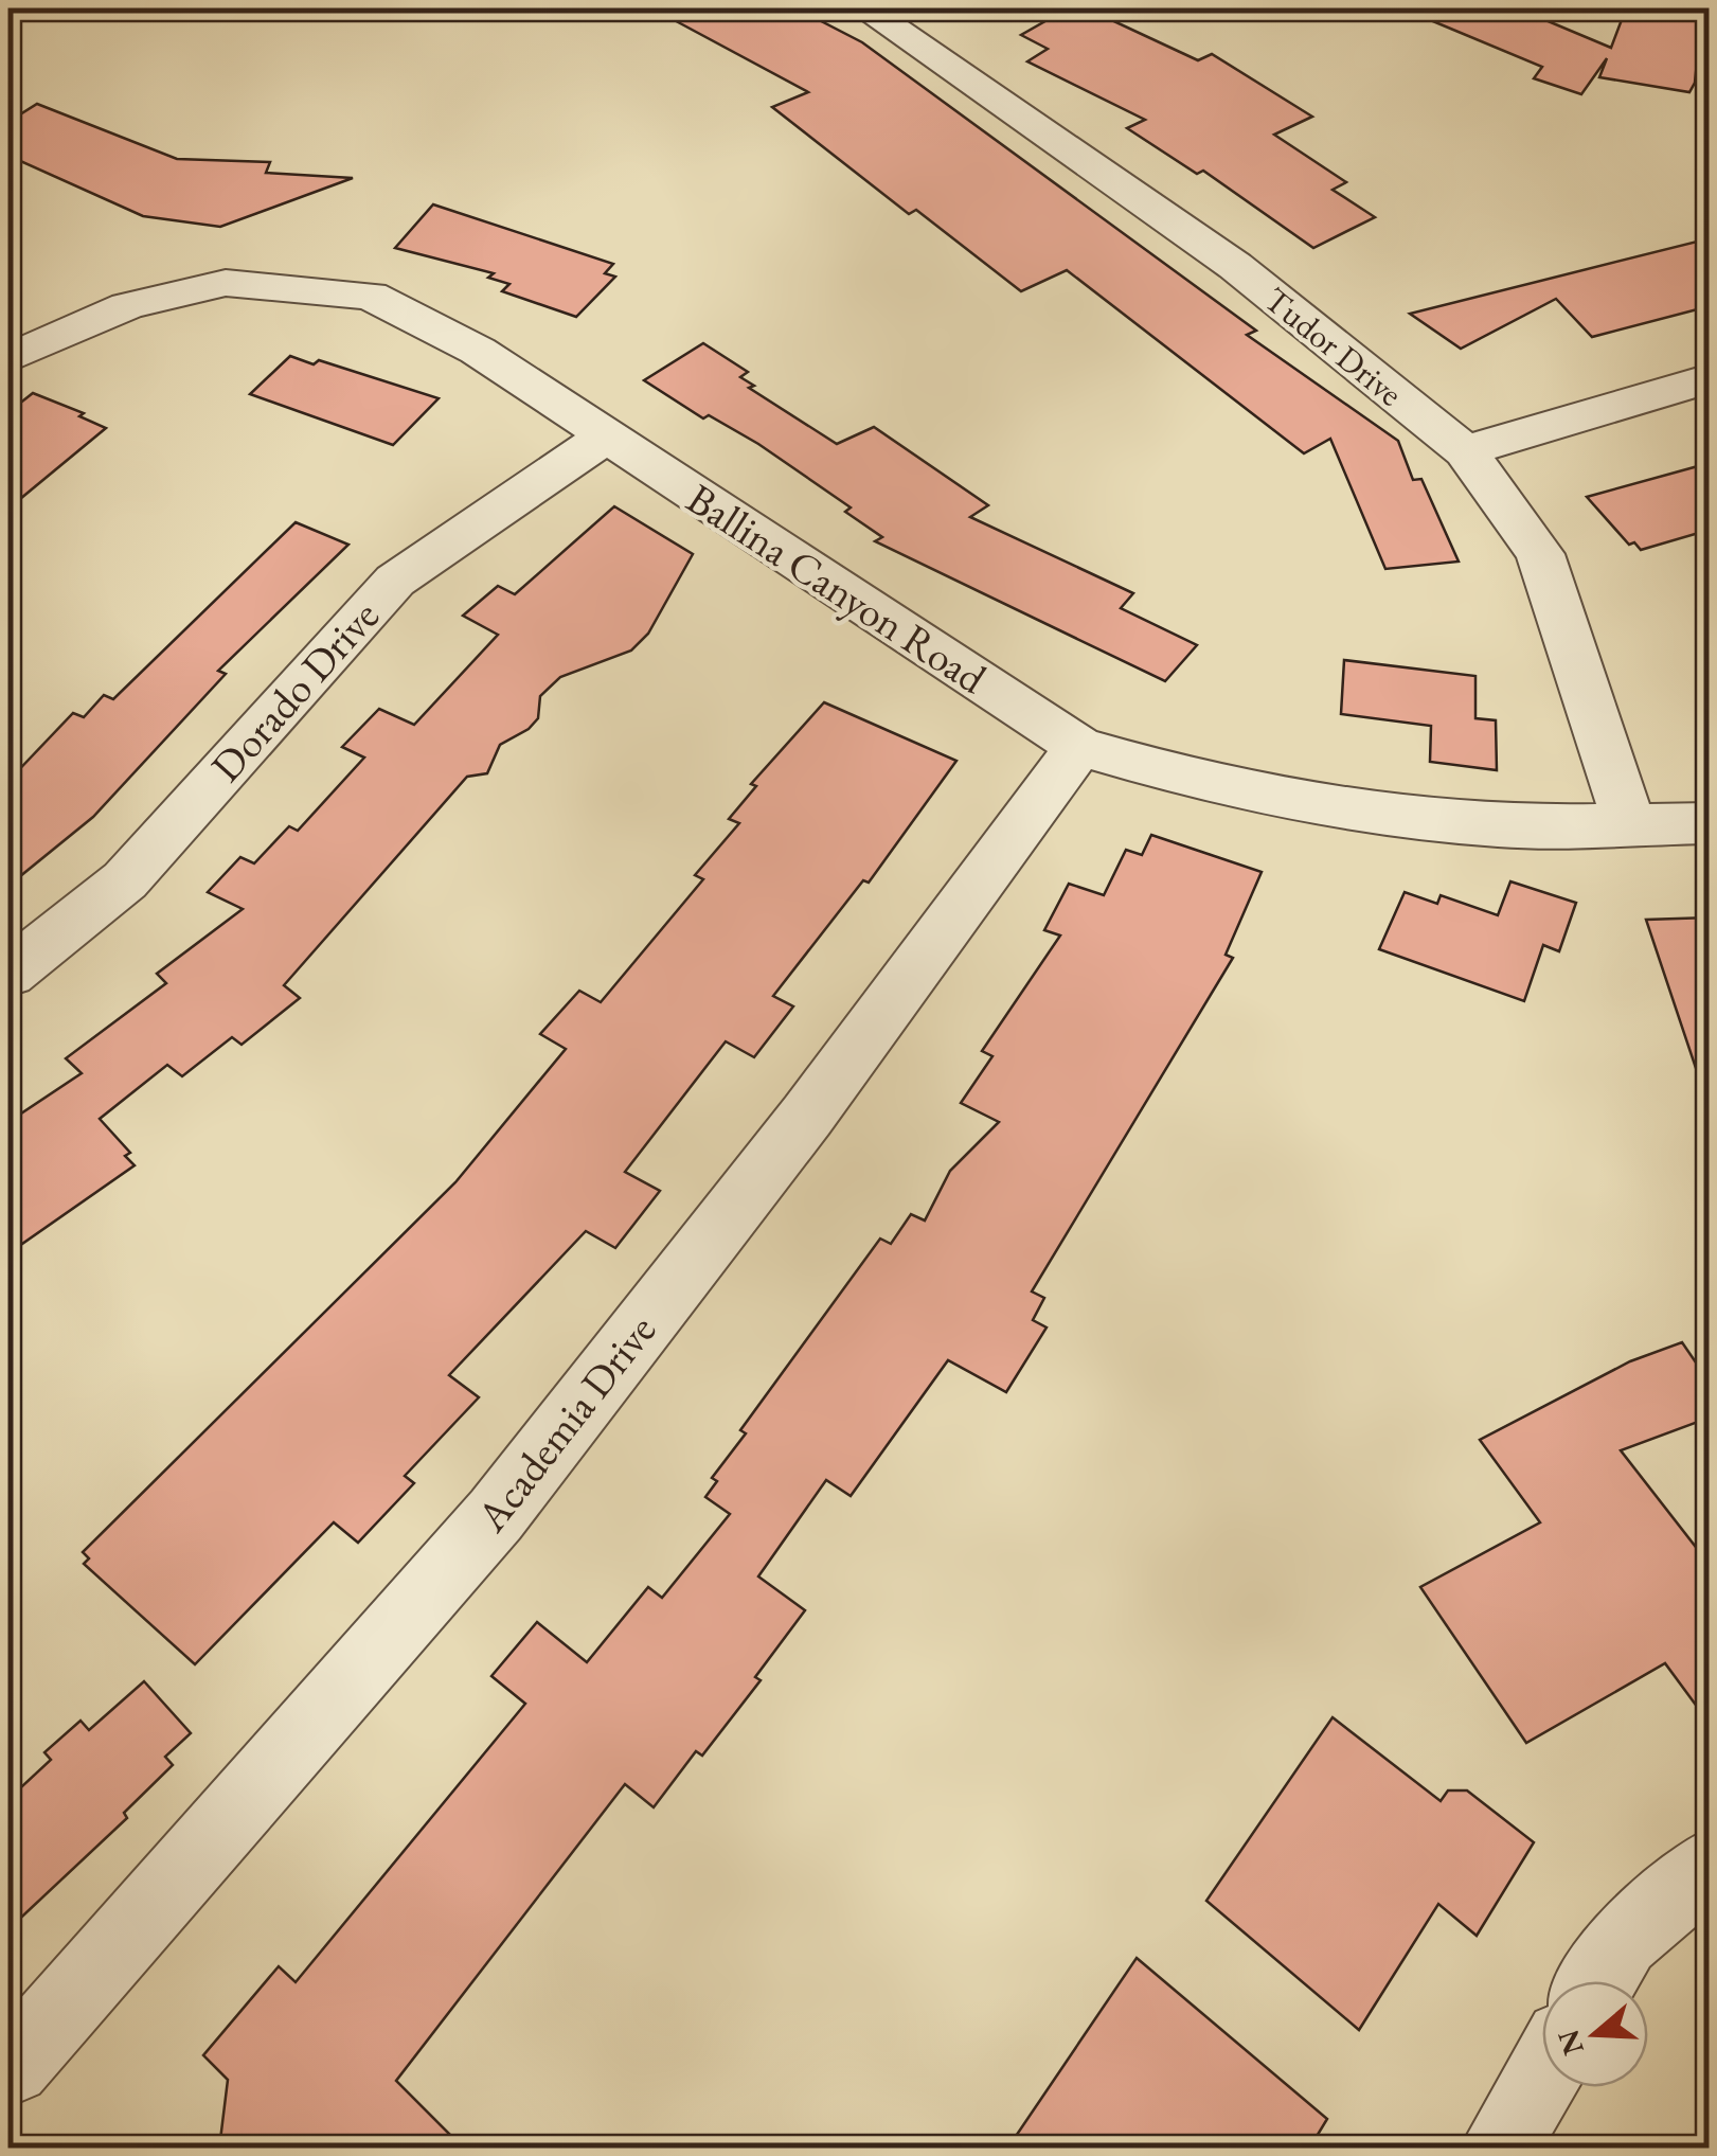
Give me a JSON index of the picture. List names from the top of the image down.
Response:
{
  "streets": {
    "street": [
      "Tudor Drive",
      "Ballina Canyon Road",
      "Dorado Drive",
      "Academia Drive"
    ]
  },
  "crossings": [
    ["Tudor Drive", "Ballina Canyon Road"],
    ["Ballina Canyon Road", "Dorado Drive"],
    ["Ballina Canyon Road", "Academia Drive"]
  ],
  "north": "left"
}
